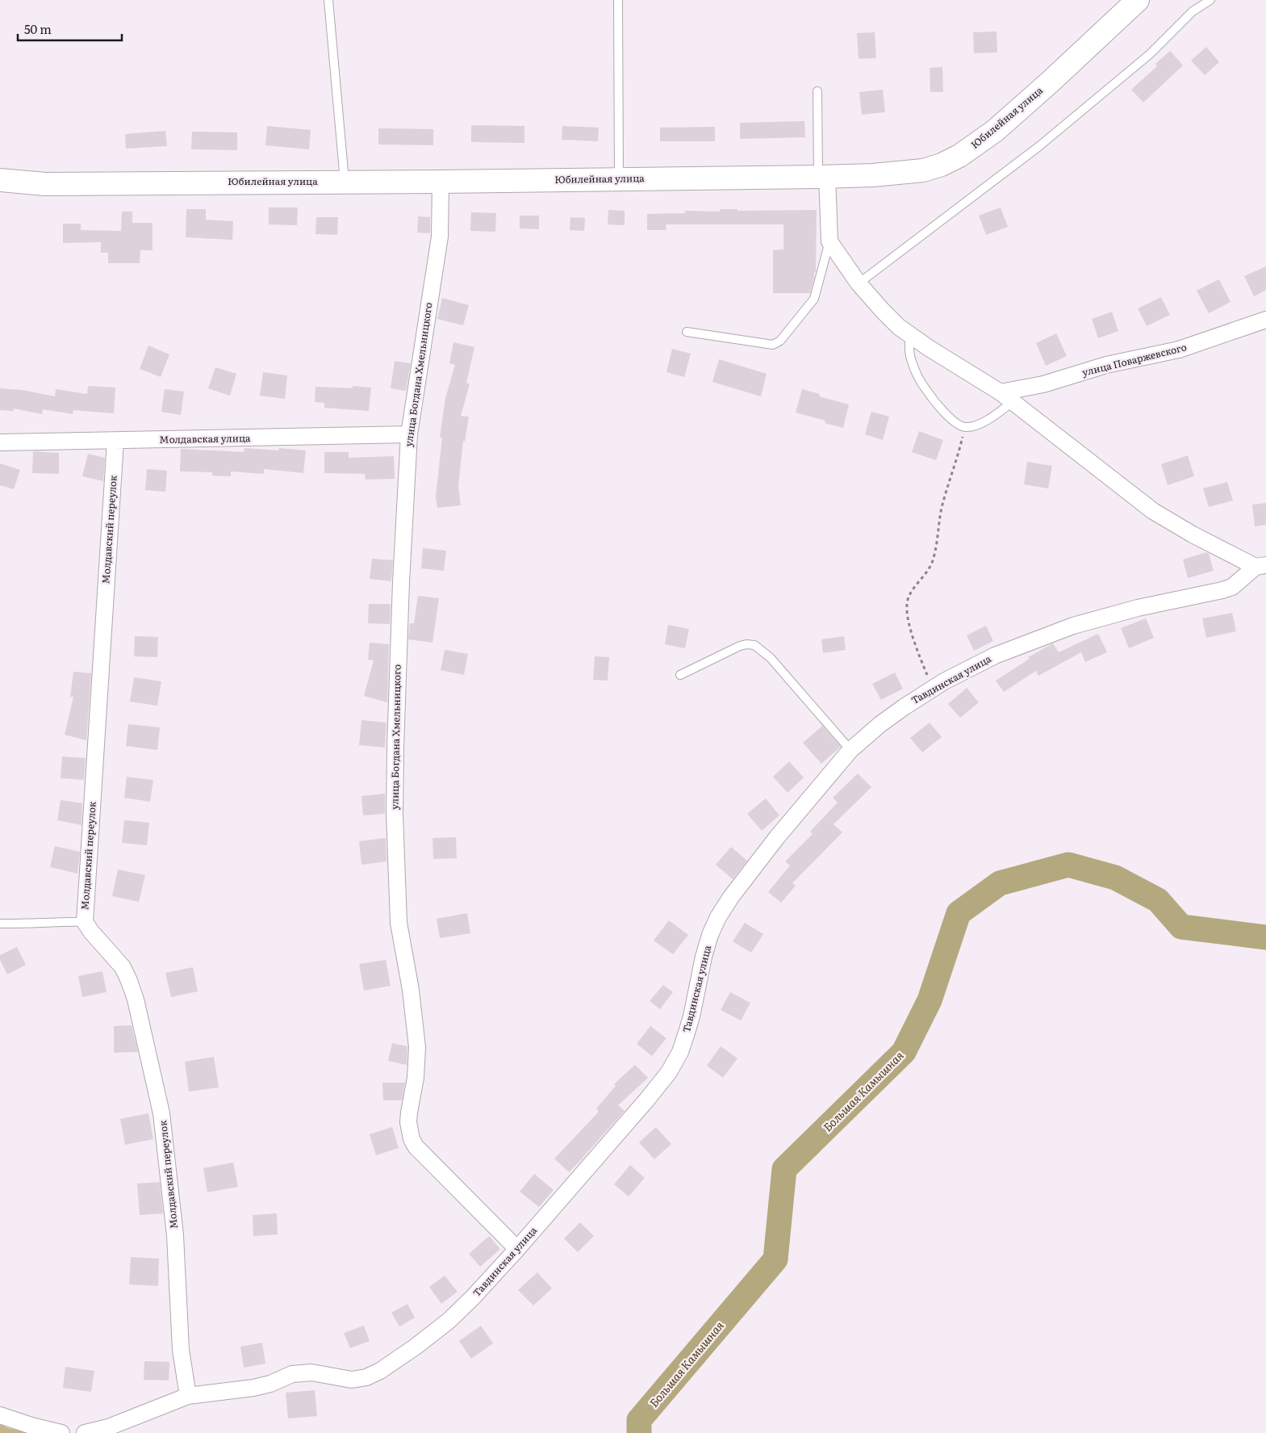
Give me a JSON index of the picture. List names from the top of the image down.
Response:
{
  "streets": {
    "street": [
      "Юбилейная улица",
      "улица Поваржевского",
      "улица Богдана Хмельницкого",
      "Молдавская улица",
      "Молдавский переулок",
      "Тавдинская улица"
    ]
  },
  "crossings": [
    ["Юбилейная улица", "улица Богдана Хмельницкого"],
    ["улица Поваржевского", "Тавдинская улица"],
    ["улица Богдана Хмельницкого", "Молдавская улица"],
    ["улица Богдана Хмельницкого", "Тавдинская улица"],
    ["Молдавская улица", "Молдавский переулок"],
    ["Молдавский переулок", "Тавдинская улица"]
  ],
  "water": ["Большая Камышная"],
  "scale_bar": "50 m"
}
